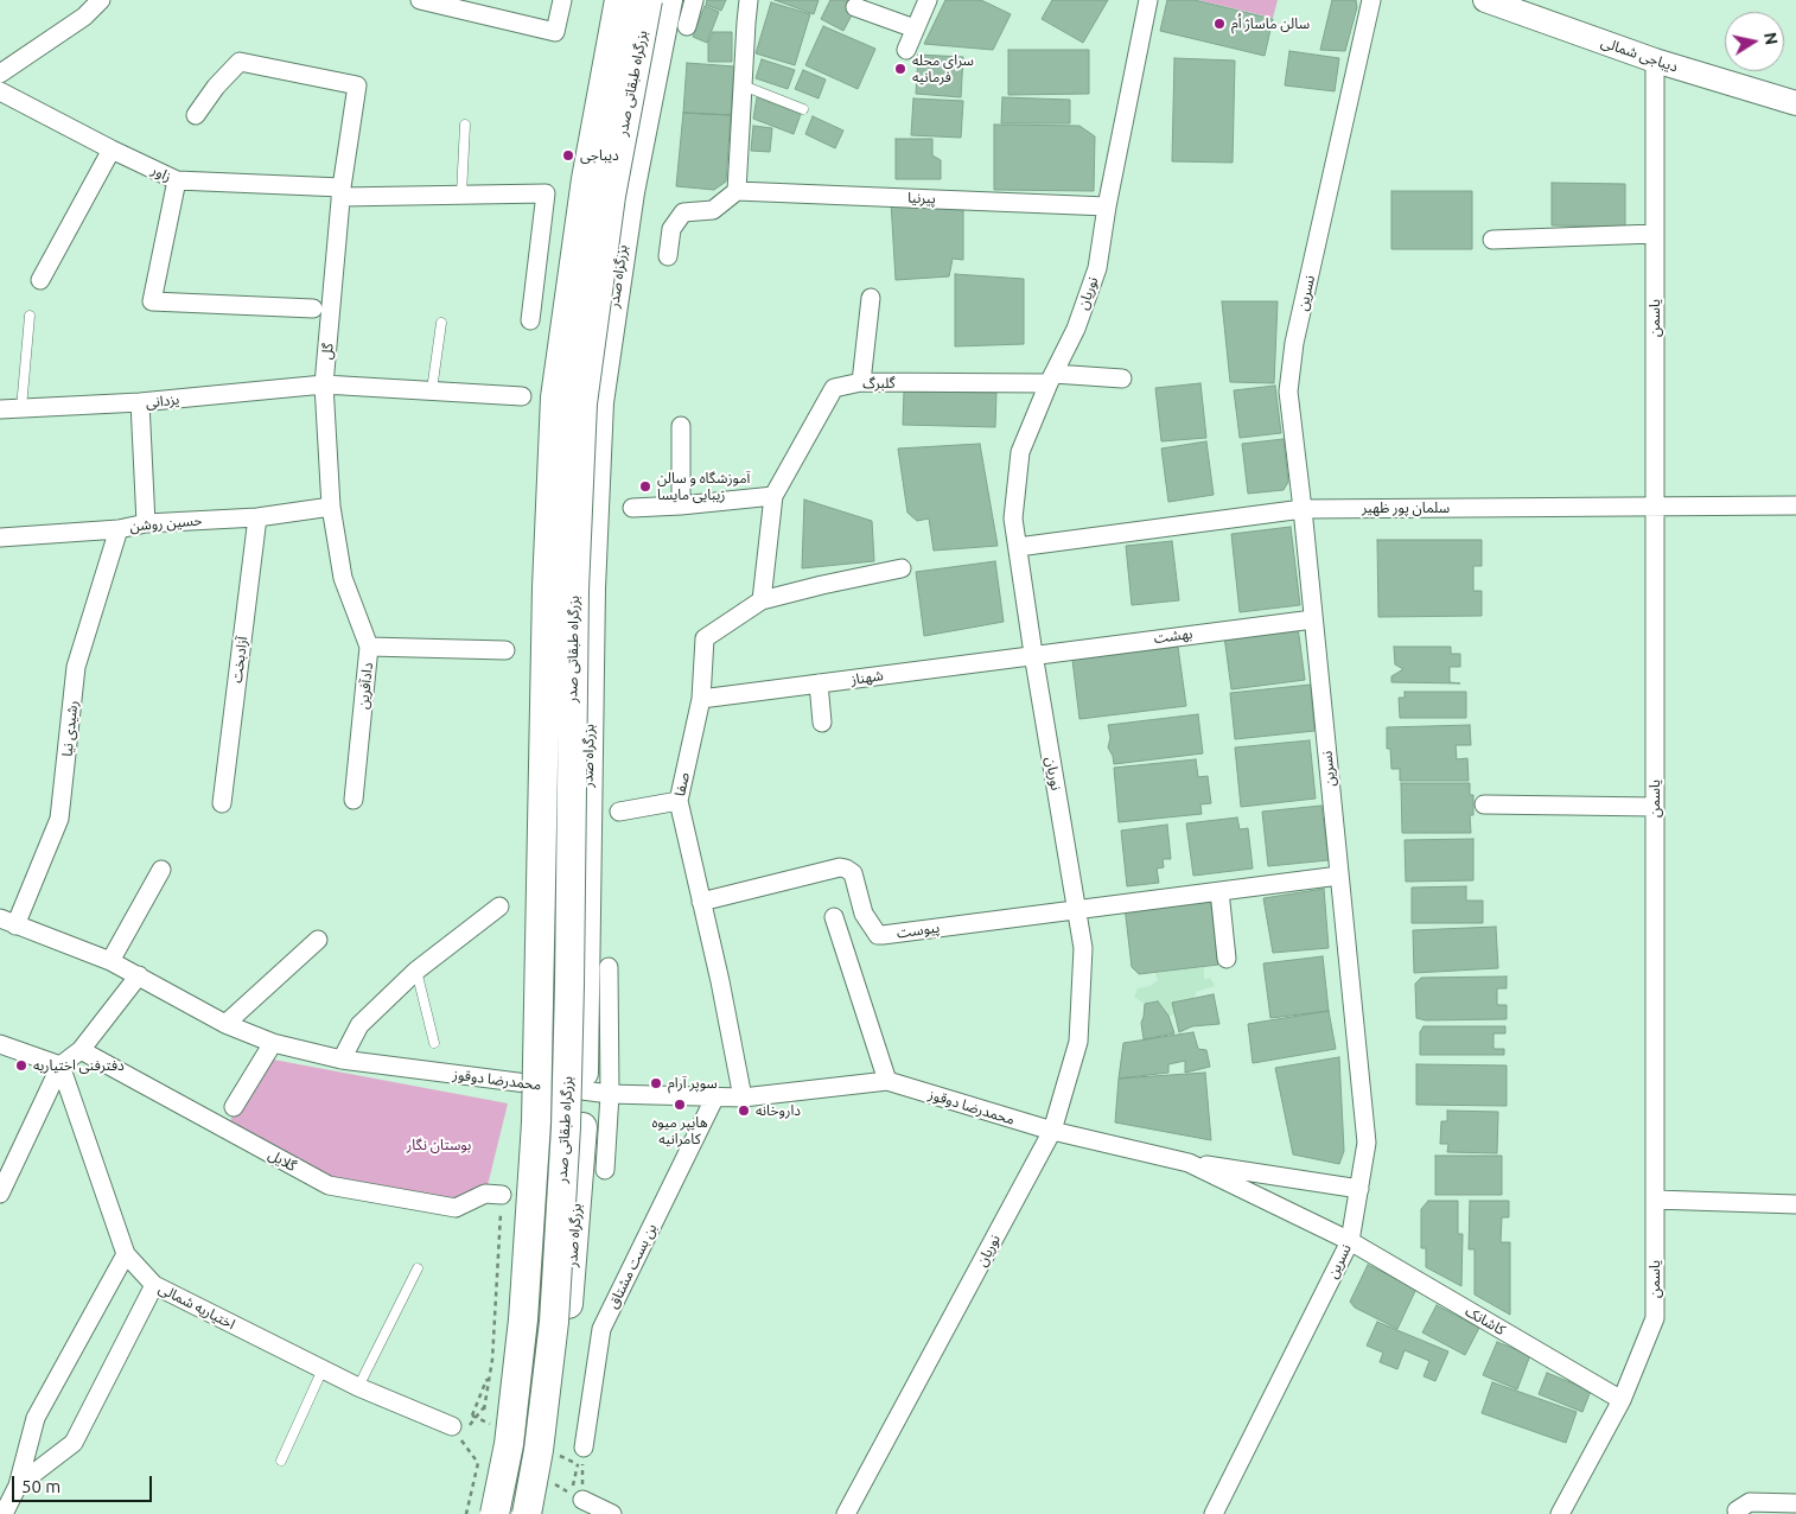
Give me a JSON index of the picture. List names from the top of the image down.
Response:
{
  "streets": {
    "highway": ["بزرگراه طبقاتی صدر", "بزرگراه صدر"],
    "main road": ["دیباجی شمالی"],
    "street": [
      "زاور",
      "پیرنیا",
      "نوریان",
      "نسرین",
      "یاسمن",
      "گل",
      "گلبرگ",
      "یزدانی",
      "سلمان پور ظهیر",
      "حسین روشن",
      "بهشت",
      "آزادبخت",
      "شهناز",
      "دادآفرین",
      "رشیدی نیا",
      "صفا",
      "پیوست",
      "محمدرضا دوقوز",
      "گلایل",
      "بن بست مشتاق",
      "اختیاریه شمالی",
      "کاشانک"
    ]
  },
  "crossings": [
    ["دیباجی شمالی", "یاسمن"],
    ["زاور", "گل"],
    ["پیرنیا", "نوریان"],
    ["نوریان", "گلبرگ"],
    ["نوریان", "سلمان پور ظهیر"],
    ["نوریان", "بهشت"],
    ["نوریان", "شهناز"],
    ["نوریان", "پیوست"],
    ["نوریان", "محمدرضا دوقوز"],
    ["نسرین", "سلمان پور ظهیر"],
    ["نسرین", "بهشت"],
    ["نسرین", "محمدرضا دوقوز"],
    ["نسرین", "کاشانک"],
    ["یاسمن", "سلمان پور ظهیر"],
    ["یاسمن", "کاشانک"],
    ["گل", "یزدانی"],
    ["گل", "حسین روشن"],
    ["گل", "دادآفرین"],
    ["حسین روشن", "آزادبخت"],
    ["حسین روشن", "دادآفرین"],
    ["حسین روشن", "رشیدی نیا"],
    ["بهشت", "شهناز"],
    ["شهناز", "صفا"],
    ["رشیدی نیا", "محمدرضا دوقوز"],
    ["صفا", "پیوست"],
    ["صفا", "محمدرضا دوقوز"],
    ["محمدرضا دوقوز", "بن بست مشتاق"],
    ["محمدرضا دوقوز", "کاشانک"]
  ],
  "parks": ["بوستان نگار"],
  "places": [
    "سالن ماساژ اُم",
    "سرای محله فرمانیه",
    "دیباجی",
    "آموزشگاه و سالن زیبایی مایسا",
    "دفترفنی اختیاریه",
    "سوپر آرام",
    "هایپر میوه کامرانیه",
    "داروخانه"
  ],
  "scale_bar": "50 m",
  "north": "right"
}
